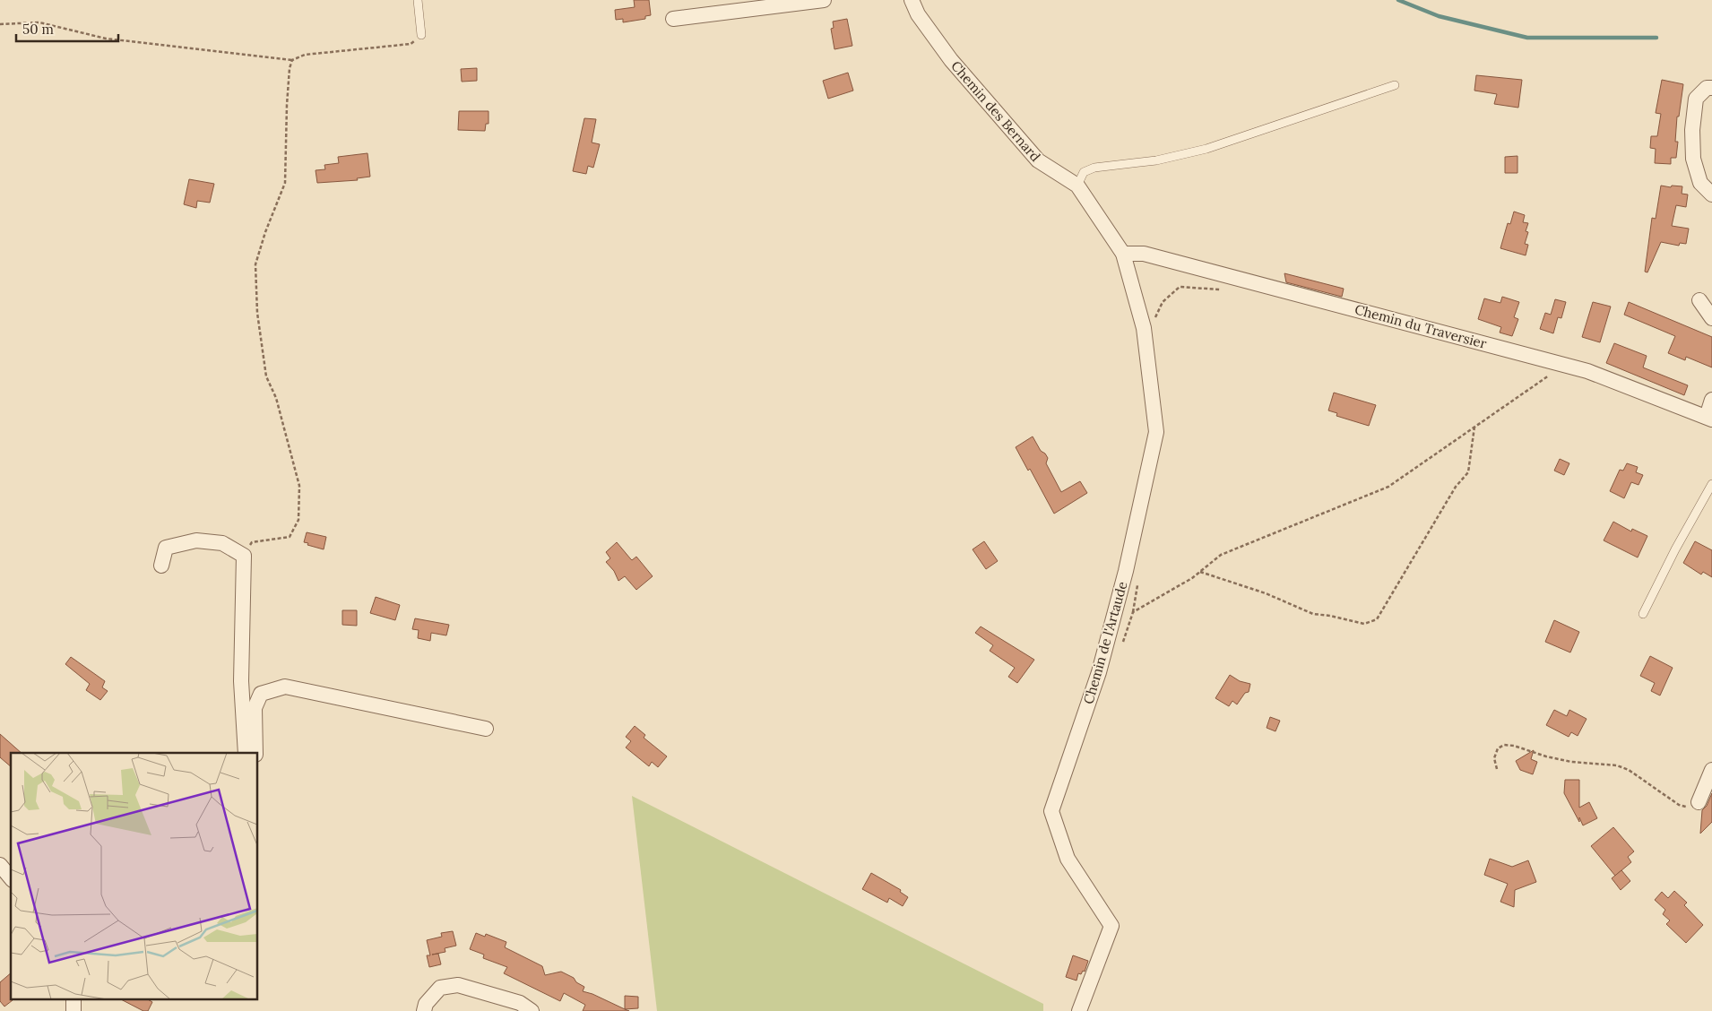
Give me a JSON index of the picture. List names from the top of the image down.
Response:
{
  "streets": {
    "street": ["Chemin des Bernard", "Chemin du Traversier", "Chemin de l'Artaude"]
  },
  "crossings": [
    ["Chemin des Bernard", "Chemin du Traversier"],
    ["Chemin des Bernard", "Chemin de l'Artaude"],
    ["Chemin du Traversier", "Chemin de l'Artaude"]
  ],
  "scale_bar": "50 m"
}
